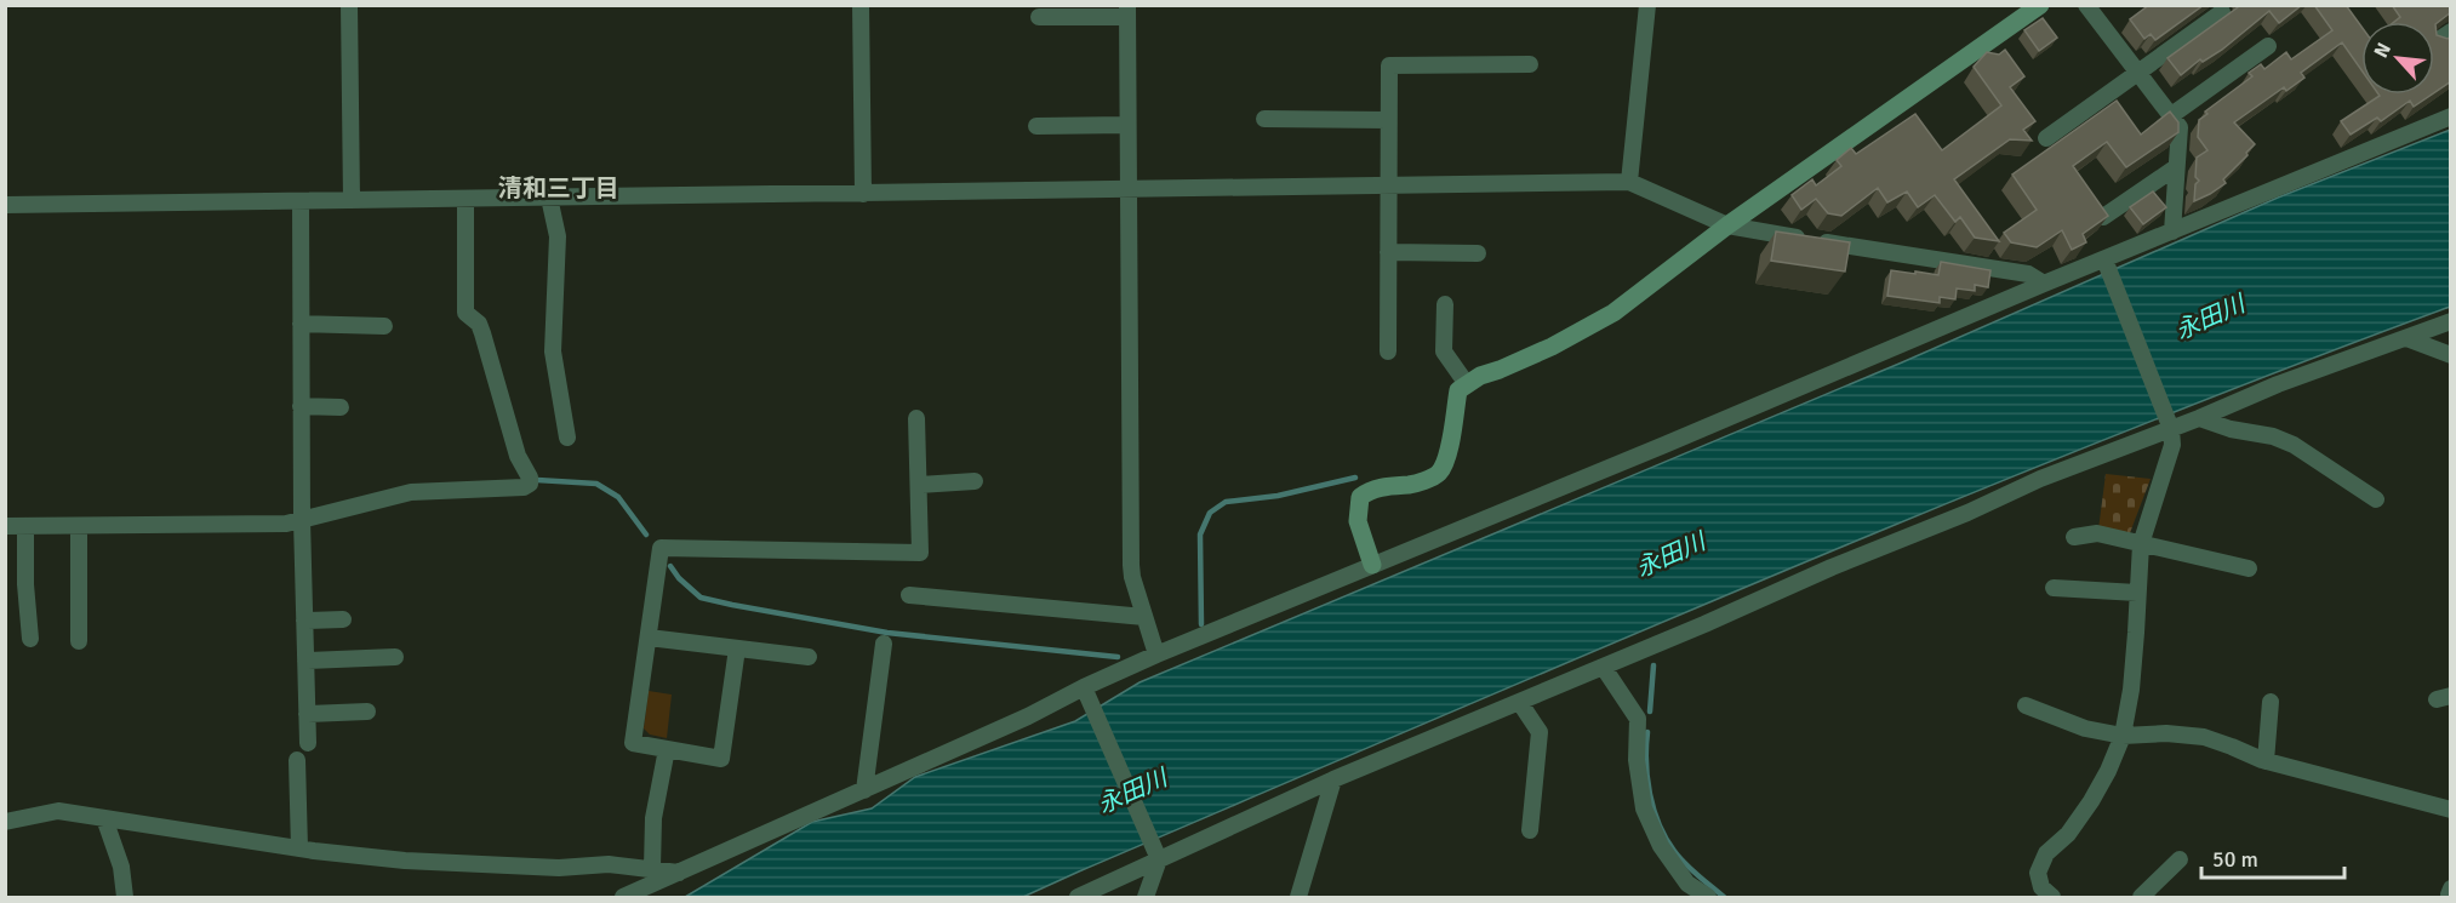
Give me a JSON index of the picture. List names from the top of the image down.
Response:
{
  "districts": ["清和三丁目"],
  "water": ["永田川"],
  "scale_bar": "50 m",
  "north": "top left"
}
